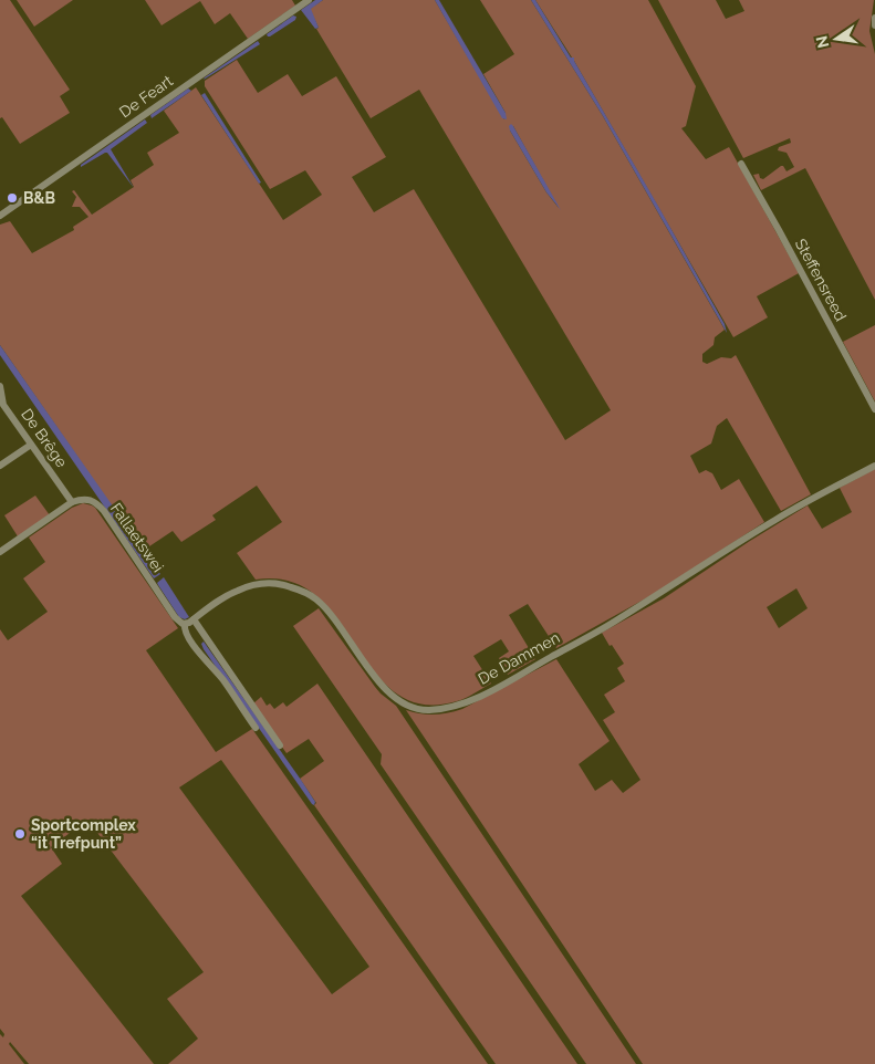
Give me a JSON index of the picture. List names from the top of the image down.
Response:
{
  "streets": {
    "street": [
      "De Feart",
      "Steffensreed",
      "De Brêge",
      "Fallaetswei",
      "De Dammen"
    ]
  },
  "crossings": [
    ["De Brêge", "Fallaetswei"]
  ],
  "places": ["B&B", "Sportcomplex “it Trefpunt”"],
  "north": "left"
}
